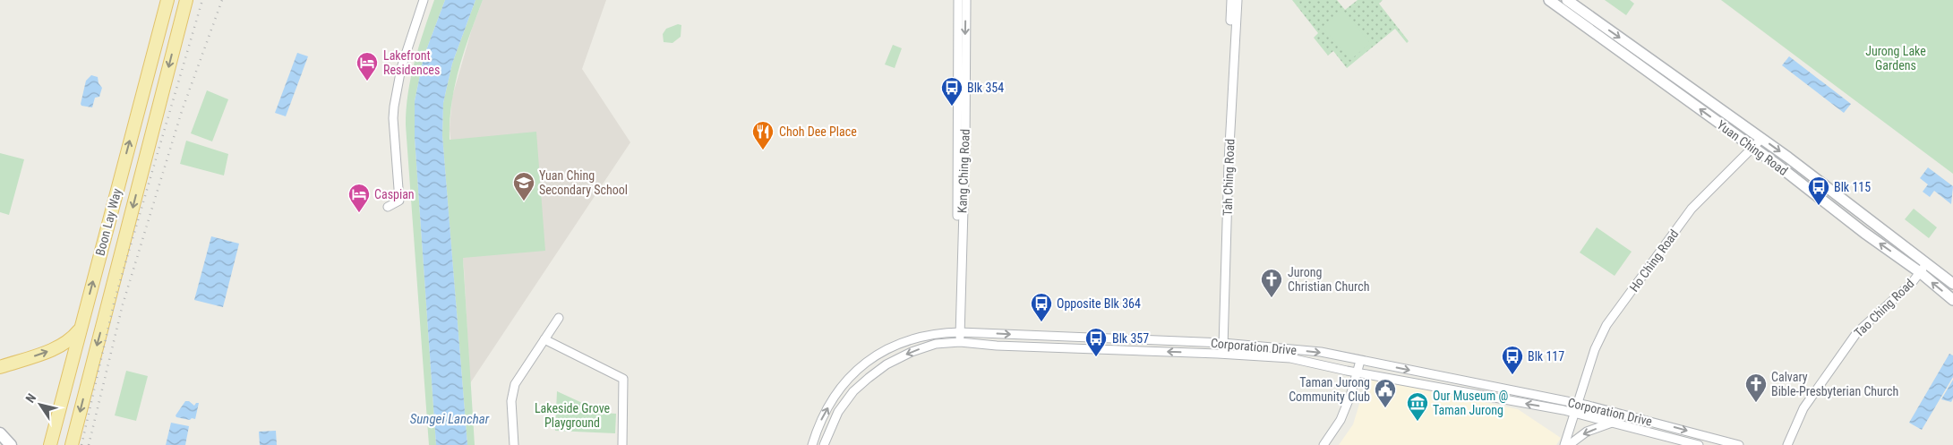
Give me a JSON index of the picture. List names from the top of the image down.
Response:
{
  "streets": {
    "main road": ["Boon Lay Way"],
    "street": [
      "Yuan Ching Road",
      "Kang Ching Road",
      "Tah Ching Road",
      "Ho Ching Road",
      "Tao Ching Road",
      "Corporation Drive"
    ]
  },
  "crossings": [
    ["Yuan Ching Road", "Ho Ching Road"],
    ["Yuan Ching Road", "Tao Ching Road"],
    ["Kang Ching Road", "Corporation Drive"],
    ["Tah Ching Road", "Corporation Drive"],
    ["Ho Ching Road", "Corporation Drive"]
  ],
  "water": ["Sungei Lanchar"],
  "parks": ["Jurong Lake Gardens", "Lakeside Grove Playground"],
  "places": {
    "hotel": ["Lakefront Residences", "Caspian"],
    "bus stop": [
      "Blk 354",
      "Blk 115",
      "Opposite Blk 364",
      "Blk 357",
      "Blk 117"
    ],
    "restaurant": ["Choh Dee Place"],
    "school or university": ["Yuan Ching Secondary School"],
    "church": ["Jurong Christian Church", "Calvary Bible-Presbyterian Church"],
    "public building": ["Taman Jurong Community Club"],
    "museum": ["Our Museum @ Taman Jurong"]
  },
  "north": "top left"
}
